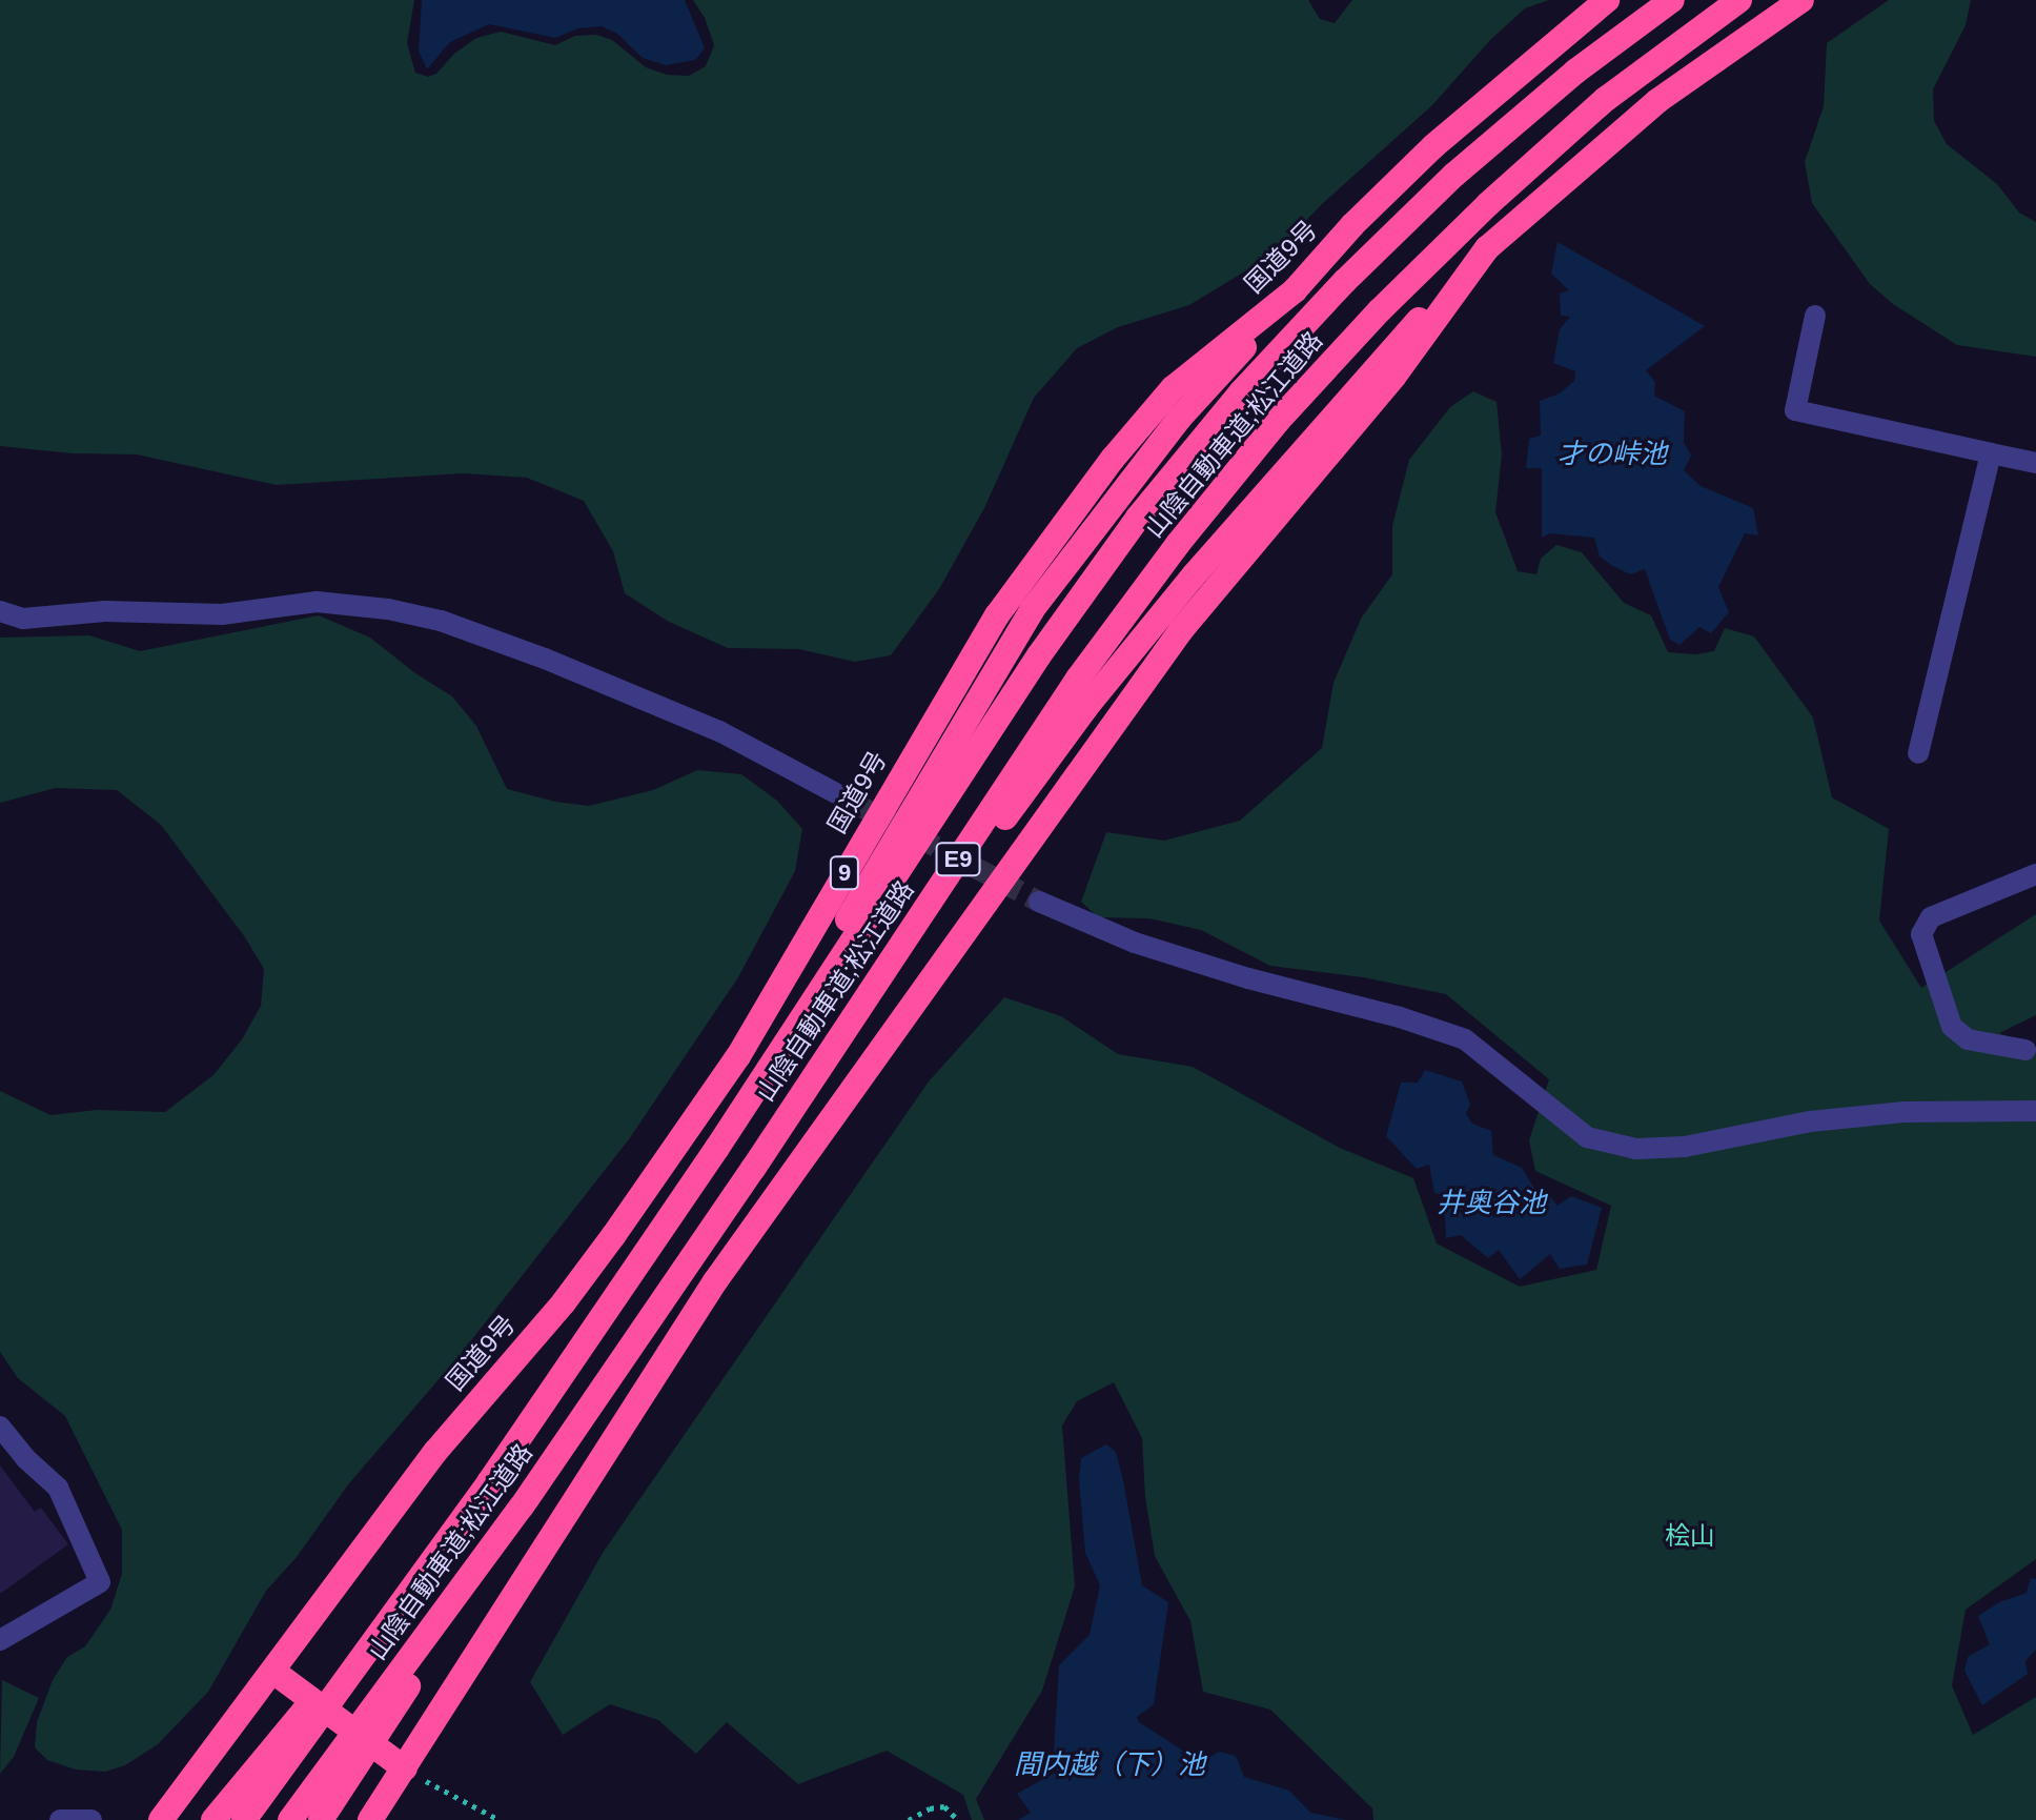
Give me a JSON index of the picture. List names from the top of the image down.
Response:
{
  "streets": {
    "highway": [
      "国道9号",
      "山陰自動車道;松江道路",
      "E9",
      "9"
    ]
  },
  "water": ["才の峠池", "井奥谷池", "間内越（下）池"],
  "parks": ["桧山"]
}
